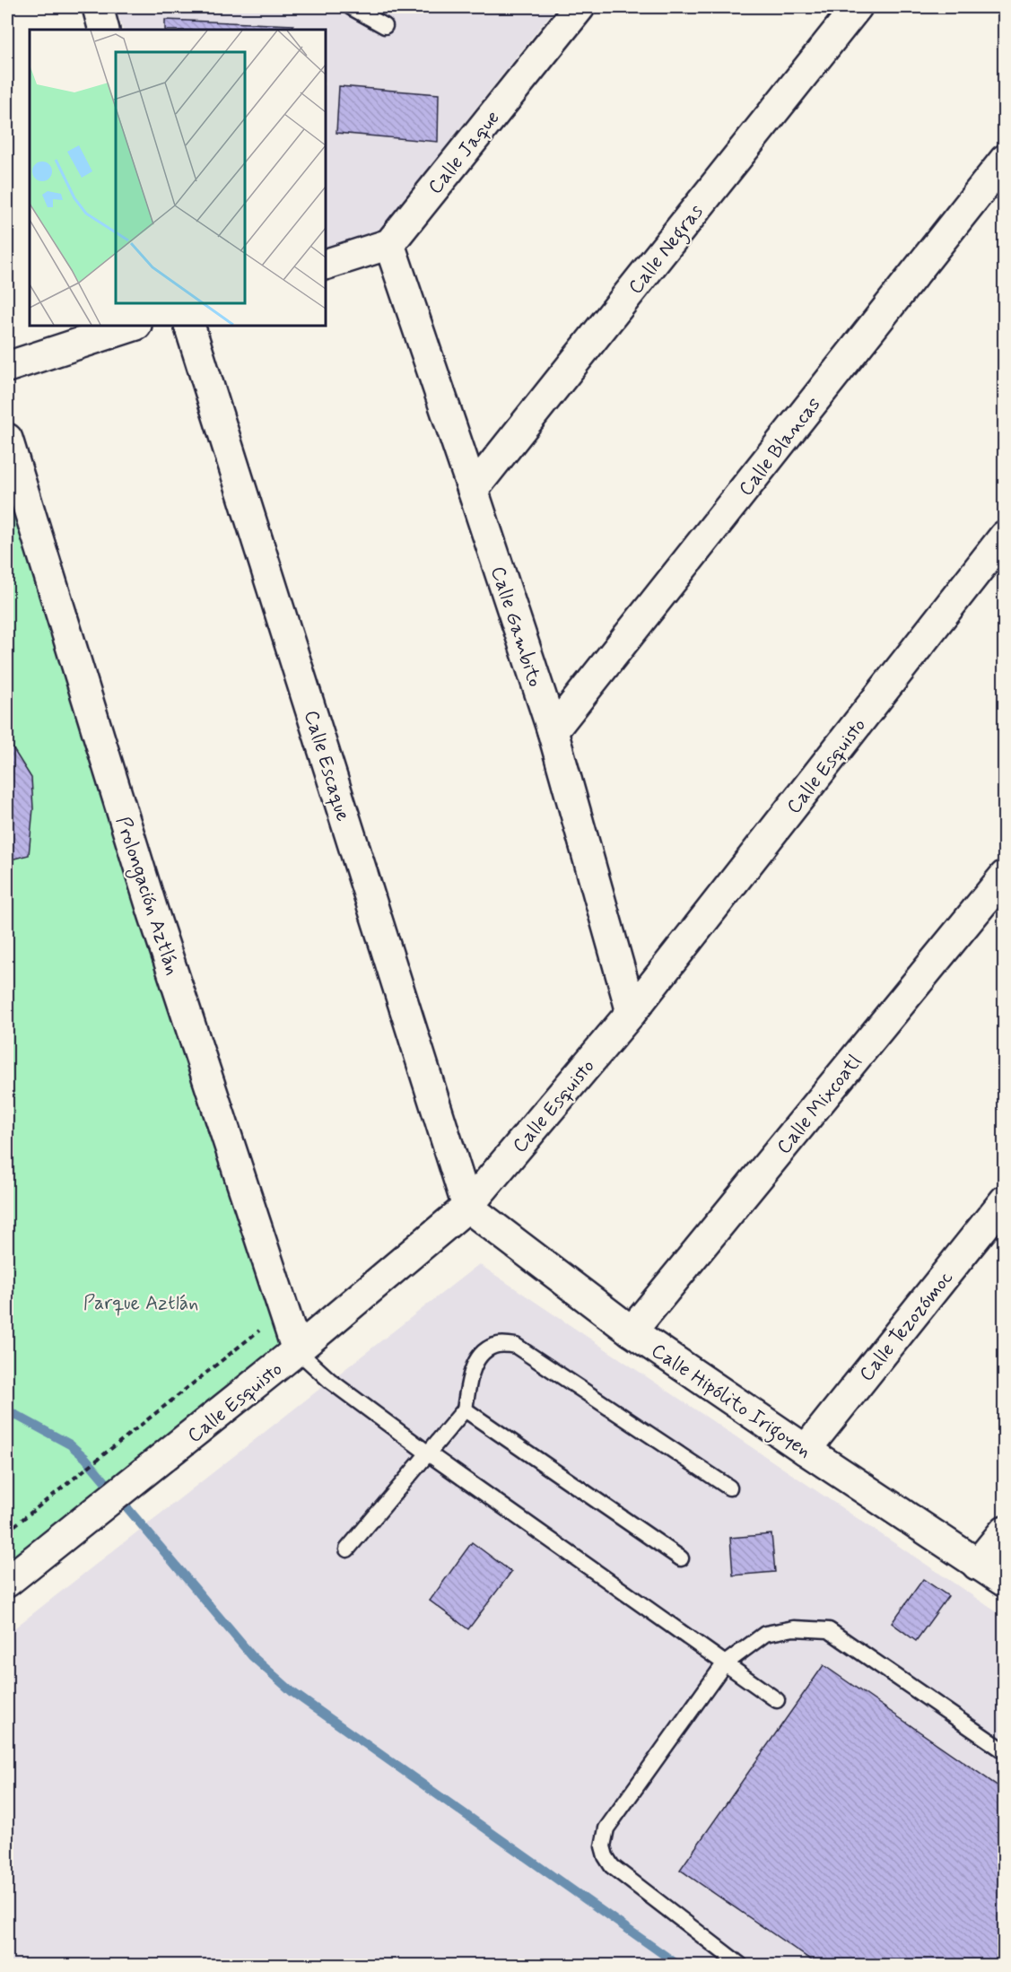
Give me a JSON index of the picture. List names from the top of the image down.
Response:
{
  "streets": {
    "street": [
      "Calle Jaque",
      "Calle Negras",
      "Calle Blancas",
      "Calle Gambito",
      "Calle Escaque",
      "Calle Esquisto",
      "Prolongación Aztlán",
      "Calle Mixcoatl",
      "Calle Tezozómoc",
      "Calle Hipólito Irigoyen"
    ]
  },
  "crossings": [
    ["Calle Jaque", "Calle Gambito"],
    ["Calle Negras", "Calle Gambito"],
    ["Calle Blancas", "Calle Gambito"],
    ["Calle Gambito", "Calle Esquisto"],
    ["Calle Escaque", "Calle Esquisto"],
    ["Calle Escaque", "Calle Hipólito Irigoyen"],
    ["Calle Esquisto", "Prolongación Aztlán"],
    ["Calle Esquisto", "Calle Hipólito Irigoyen"],
    ["Calle Mixcoatl", "Calle Hipólito Irigoyen"],
    ["Calle Tezozómoc", "Calle Hipólito Irigoyen"]
  ],
  "parks": ["Parque Aztlán"]
}
